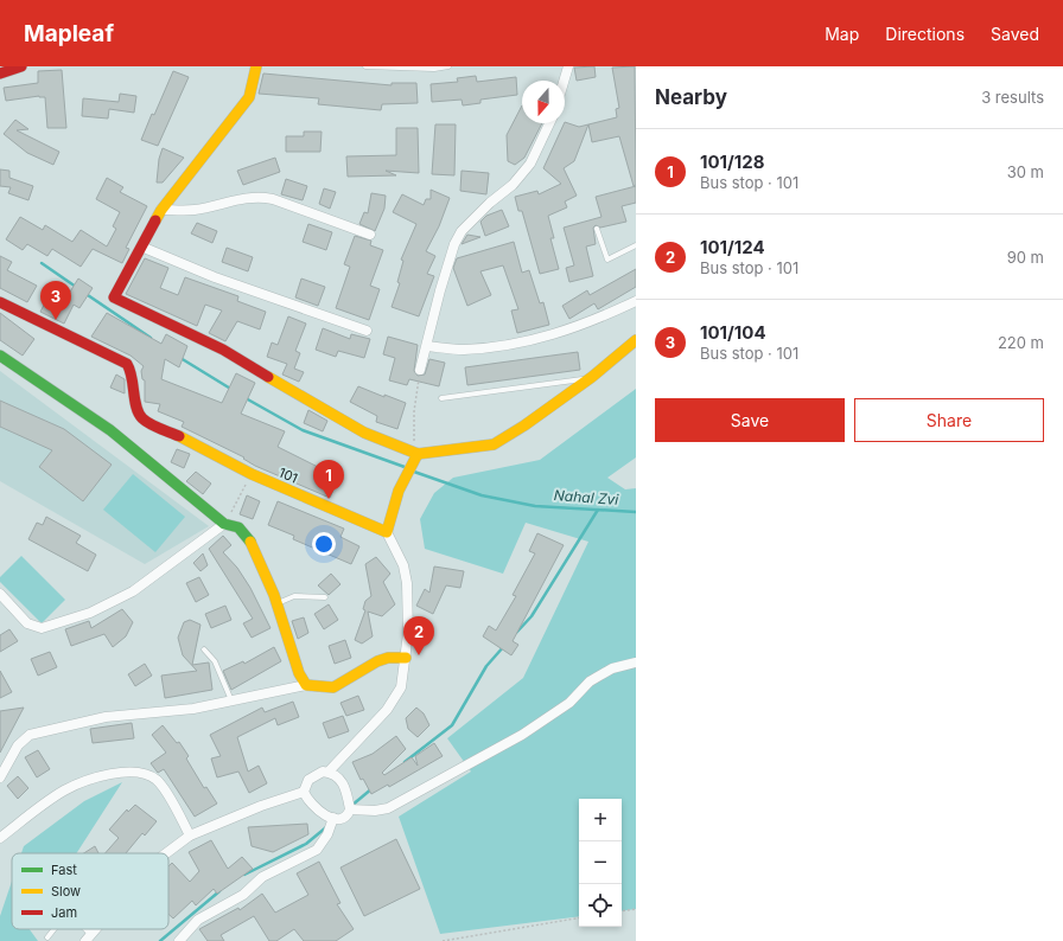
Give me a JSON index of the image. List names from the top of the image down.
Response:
{
  "streets": {
    "main road": ["101"]
  },
  "water": ["Nahal Zvi"],
  "legend": ["Fast", "Slow", "Jam"],
  "north": "bottom",
  "page": {
    "header": "Mapleaf",
    "nav": ["Map", "Directions", "Saved"],
    "heading": ["Nearby", "3 results"],
    "list": [
      {
        "mark": "1",
        "name": "101/128",
        "note": "Bus stop · 101",
        "value": "30 m"
      },
      {
        "mark": "2",
        "name": "101/124",
        "note": "Bus stop · 101",
        "value": "90 m"
      },
      {
        "mark": "3",
        "name": "101/104",
        "note": "Bus stop · 101",
        "value": "220 m"
      }
    ],
    "pins": ["3", "1", "2"],
    "buttons": ["Save", "Share"],
    "map_buttons": ["+", "−"]
  }
}
